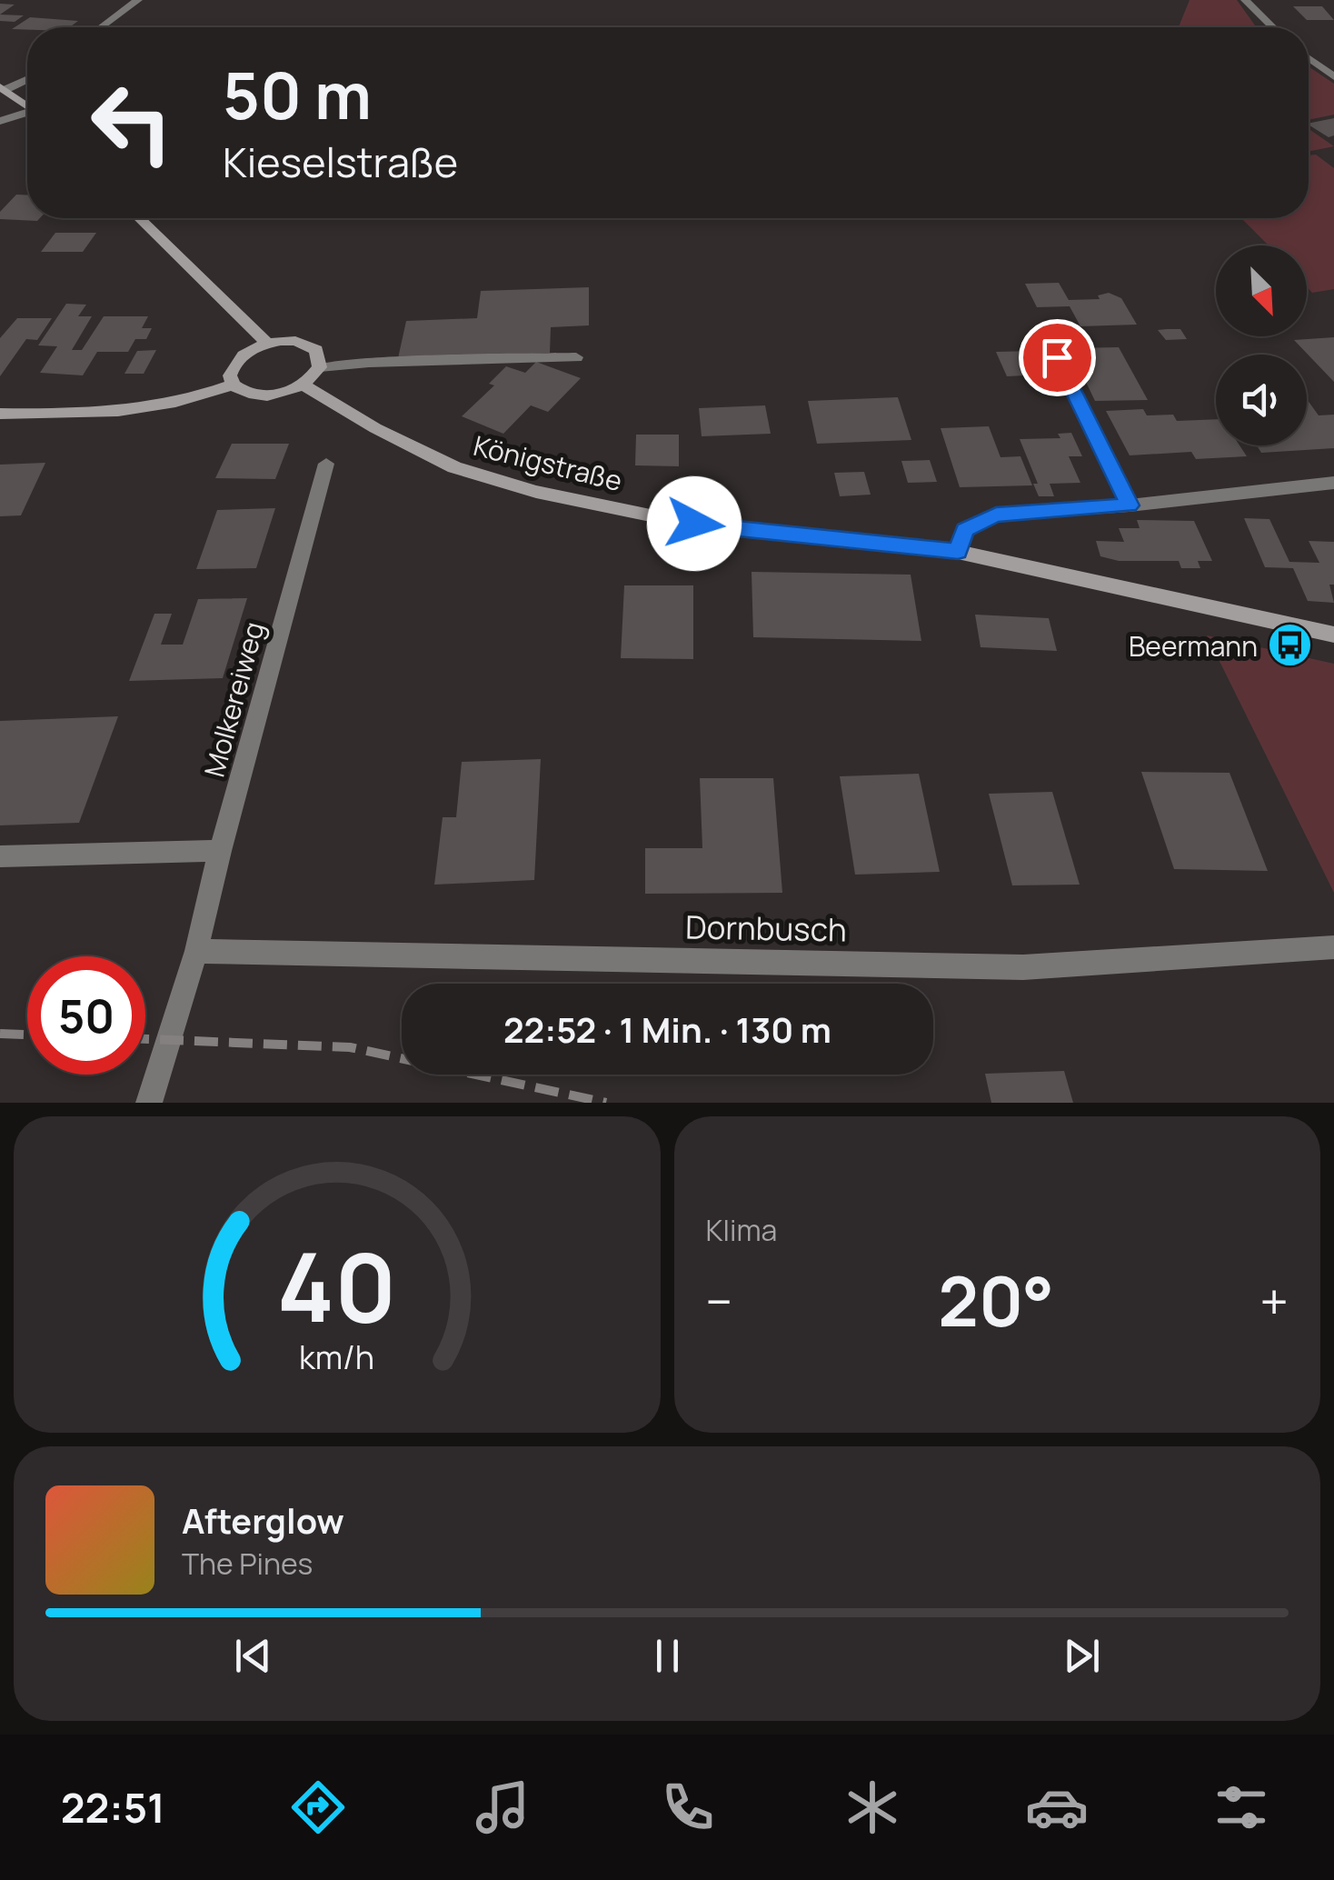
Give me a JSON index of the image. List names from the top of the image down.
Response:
{
  "streets": {
    "main road": ["Königstraße"],
    "street": ["Molkereiweg", "Dornbusch"]
  },
  "crossings": [
    ["Molkereiweg", "Dornbusch"]
  ],
  "places": {
    "bus stop": ["Beermann"]
  },
  "north": "bottom right",
  "page": {
    "turn": ["50 m", "Kieselstraße"],
    "limit": "50",
    "trip": "22:52 · 1 Min. · 130 m",
    "tile": "Klima",
    "heat": ["−", "20°", "+"],
    "song": ["Afterglow", "The Pines"],
    "tabs": "22:51",
    "gauge": ["40", "km/h"]
  }
}
